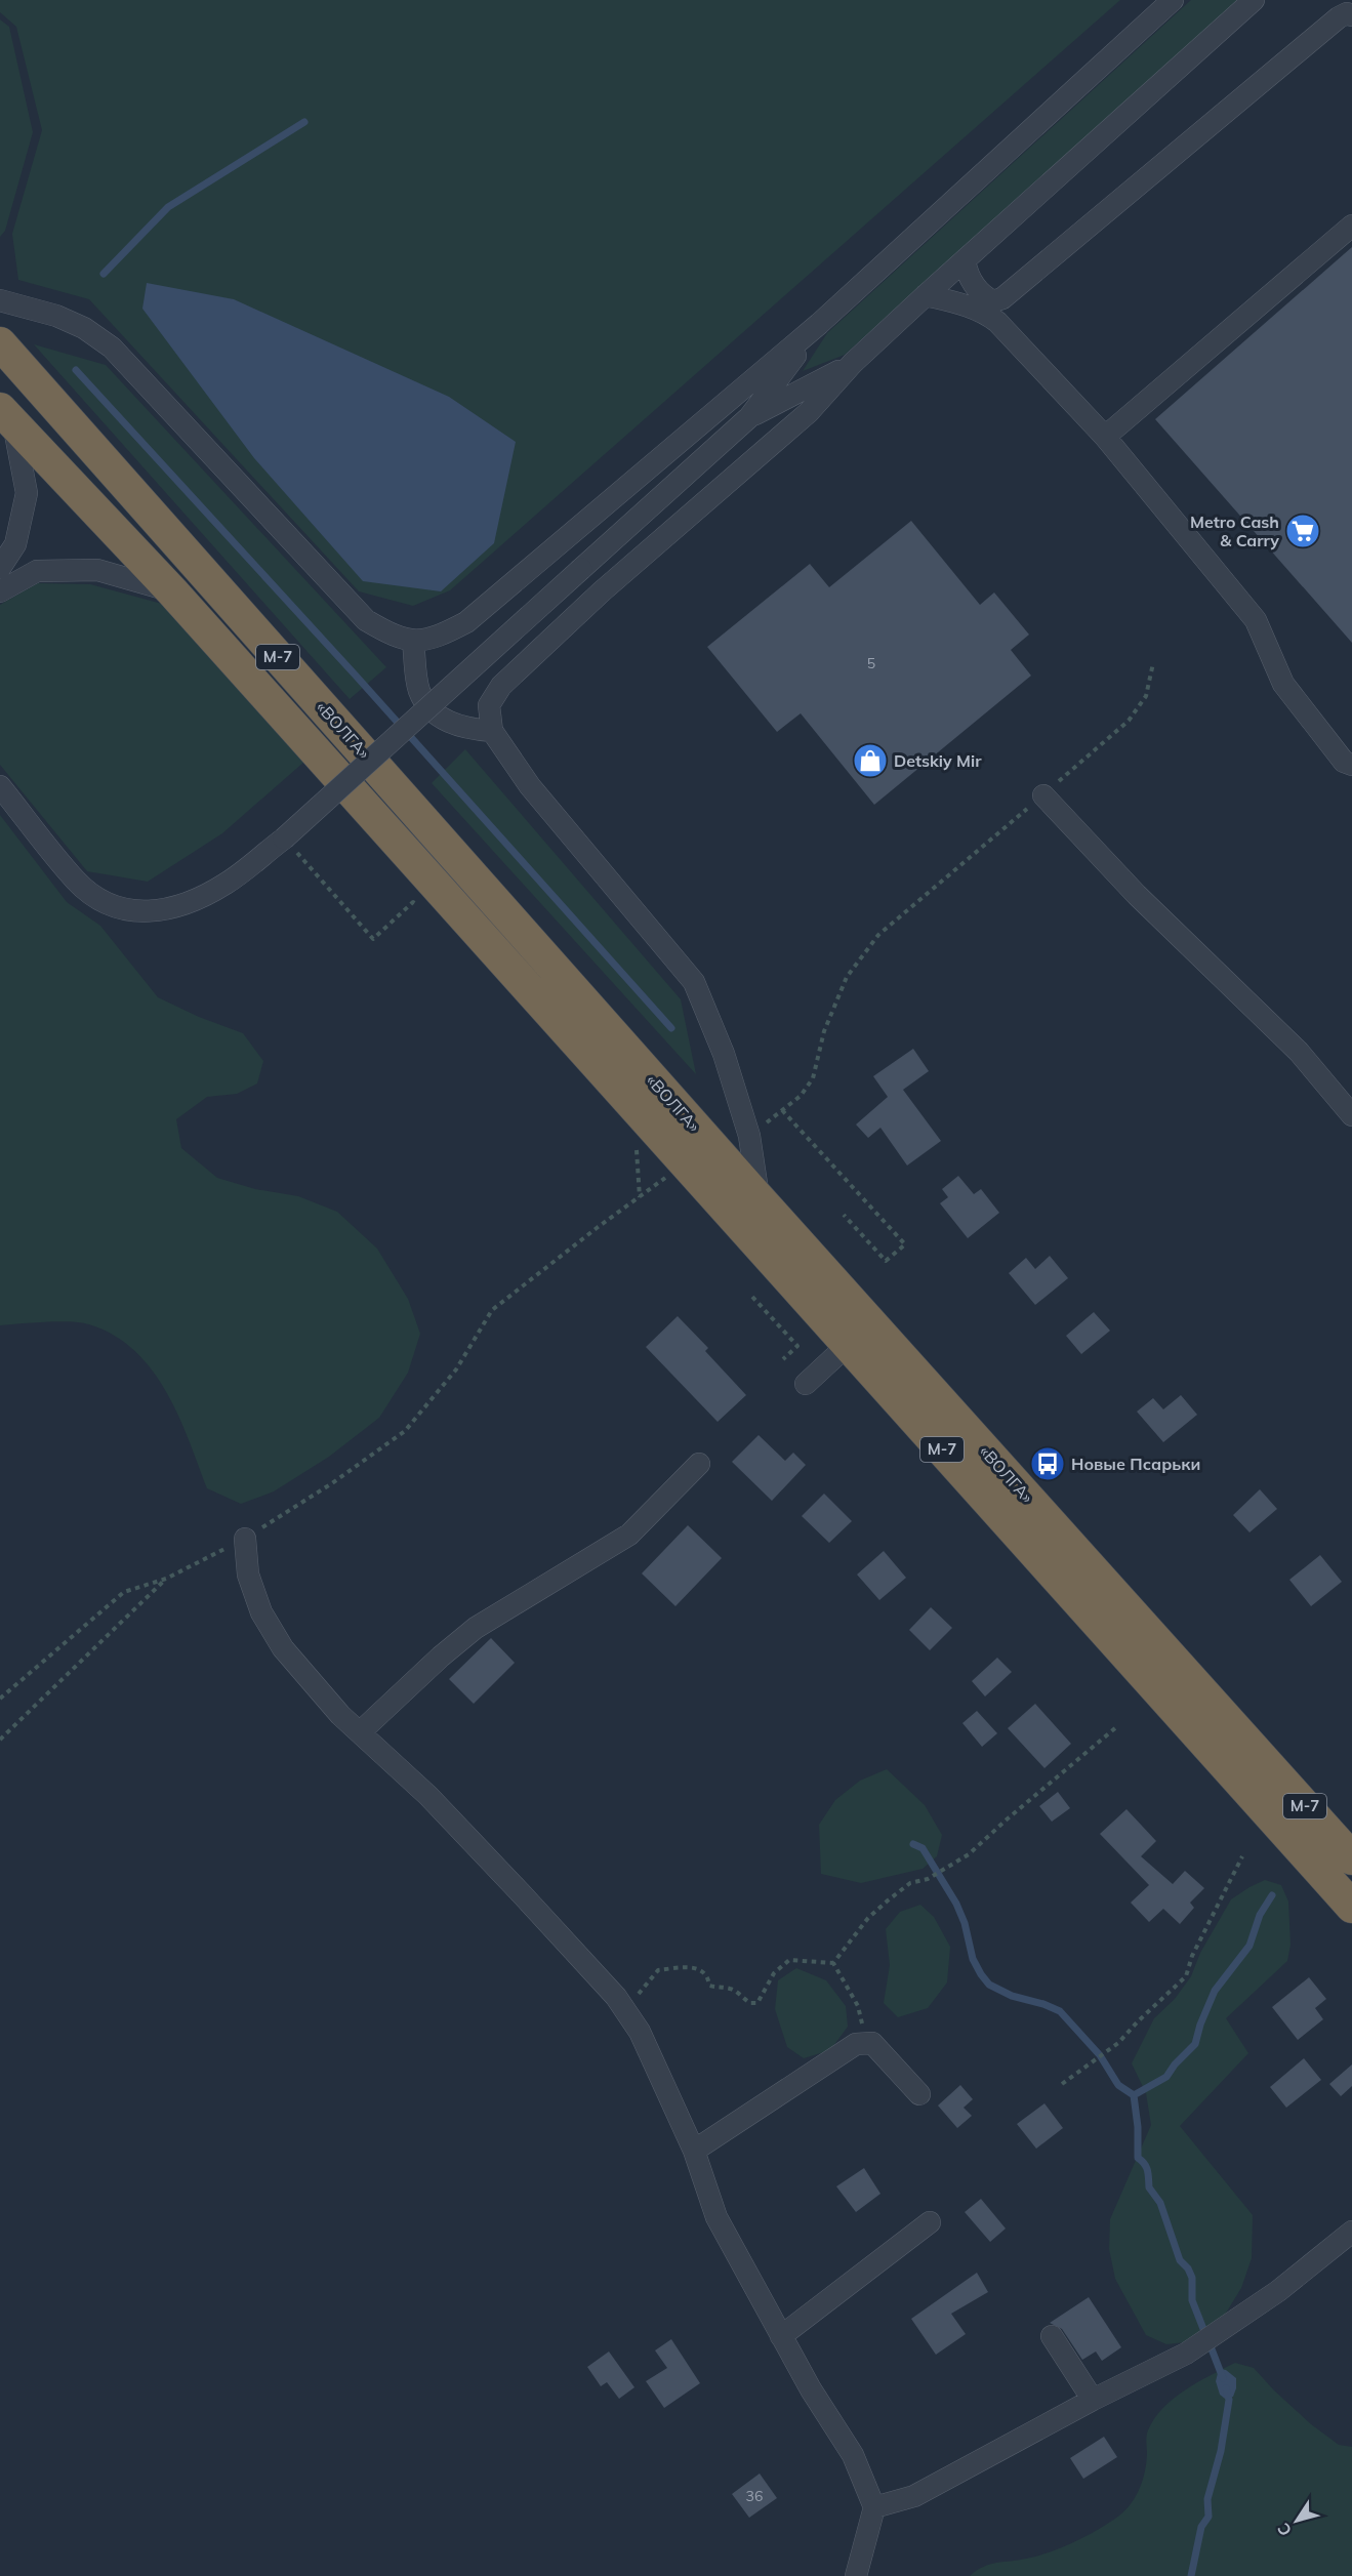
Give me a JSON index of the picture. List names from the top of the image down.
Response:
{
  "streets": {
    "highway": ["М-7", "«ВОЛГА»"]
  },
  "places": {
    "supermarket": ["Metro Cash & Carry"],
    "shop": ["Detskiy Mir"],
    "bus stop": ["Новые Псарьки"]
  },
  "house_numbers": ["5", "36"],
  "north": "bottom left"
}
